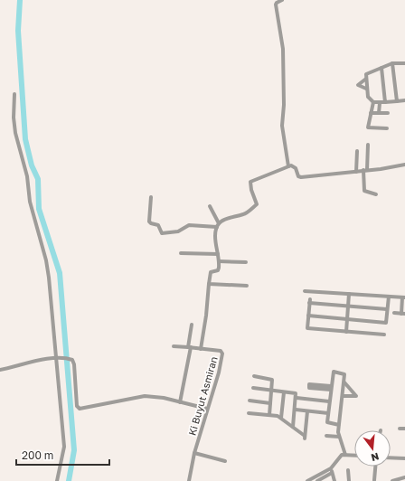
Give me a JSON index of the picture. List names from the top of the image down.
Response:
{
  "streets": {
    "street": ["Ki Buyut Asmiran"]
  },
  "scale_bar": "200 m",
  "north": "bottom"
}
